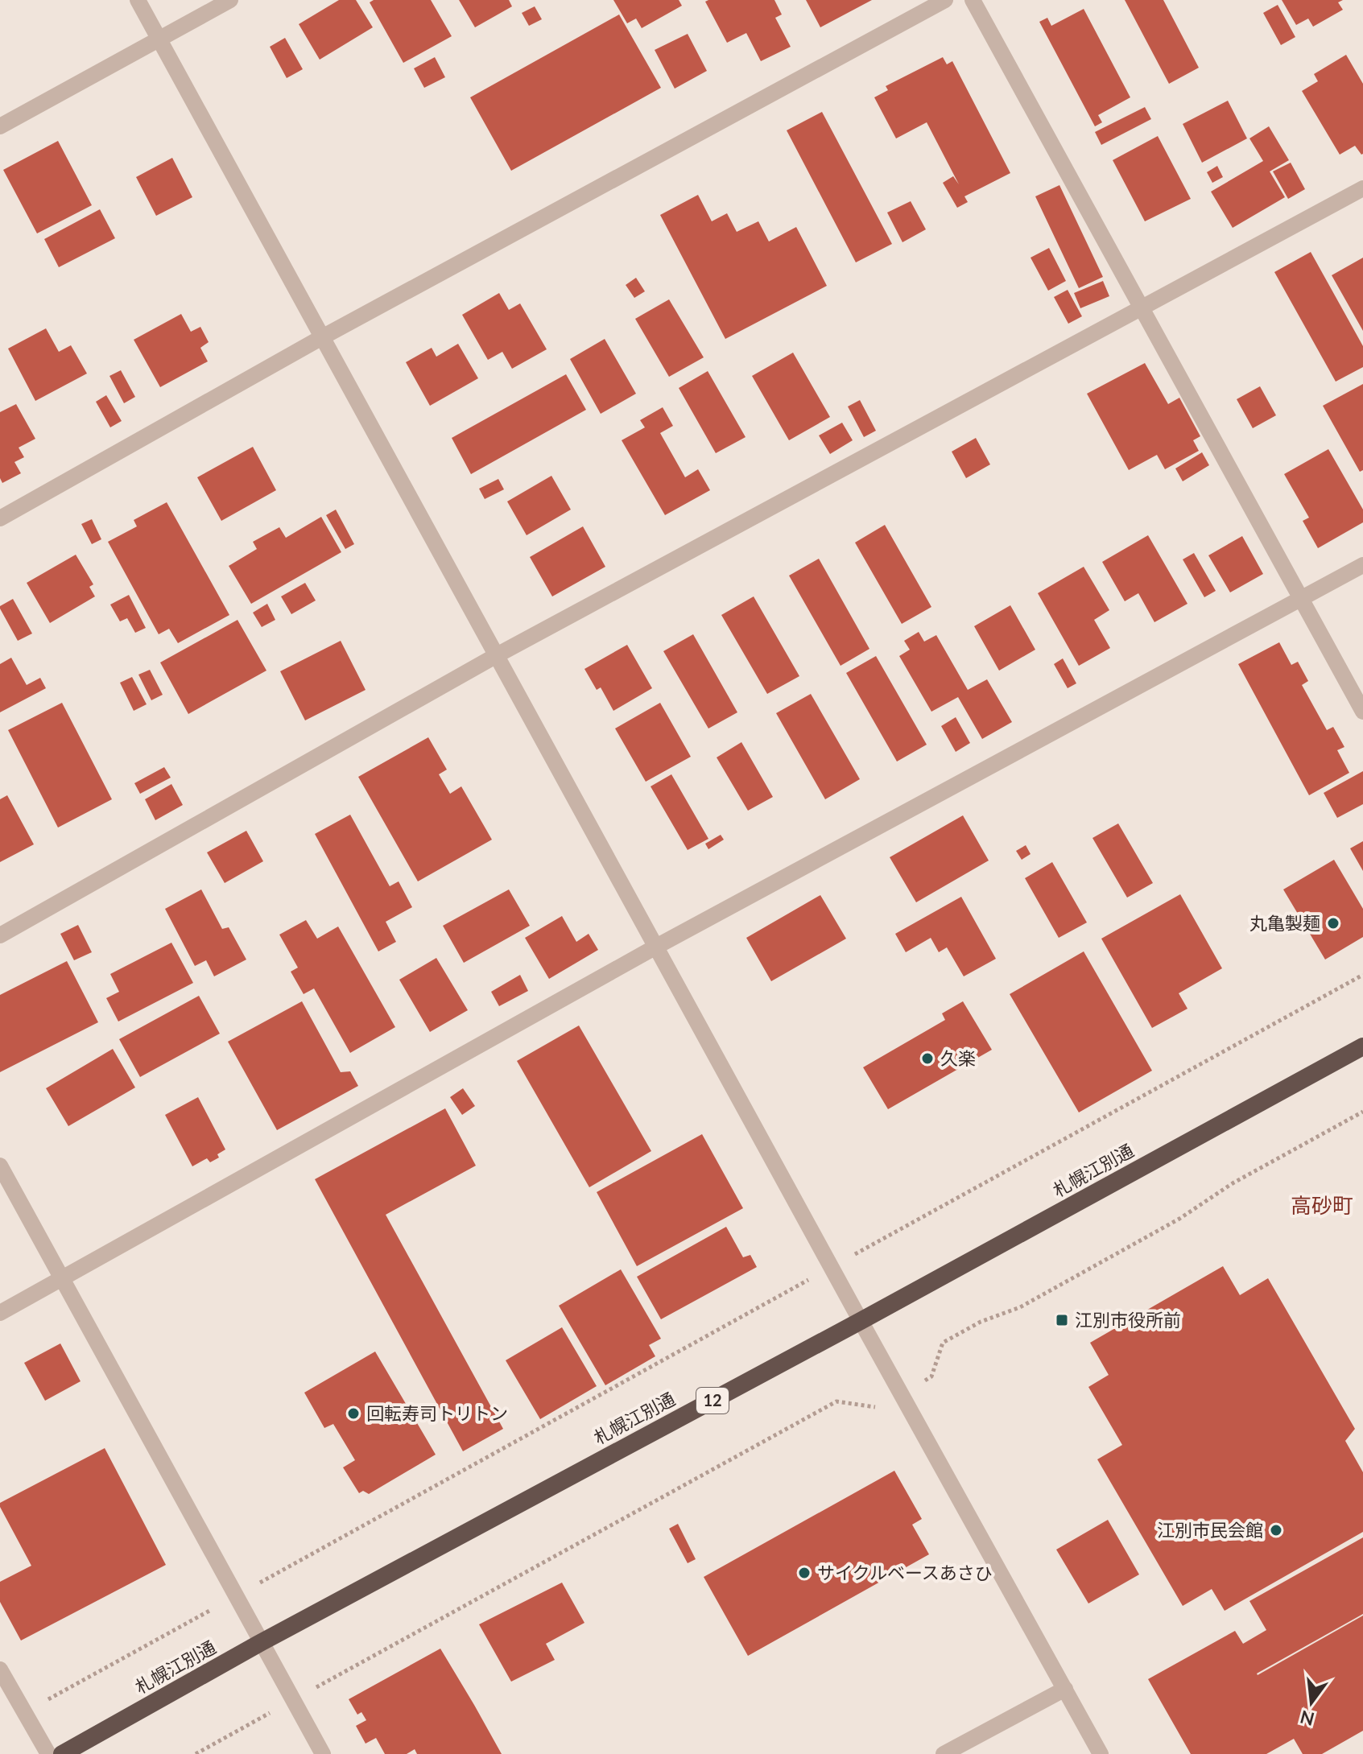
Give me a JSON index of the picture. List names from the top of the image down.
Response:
{
  "streets": {
    "highway": ["札幌江別通", "12"]
  },
  "districts": ["高砂町"],
  "places": {
    "other": [
      "丸亀製麺",
      "久楽",
      "回転寿司トリトン",
      "江別市民会館",
      "サイクルベースあさひ"
    ],
    "transit": ["江別市役所前"]
  },
  "north": "bottom"
}
